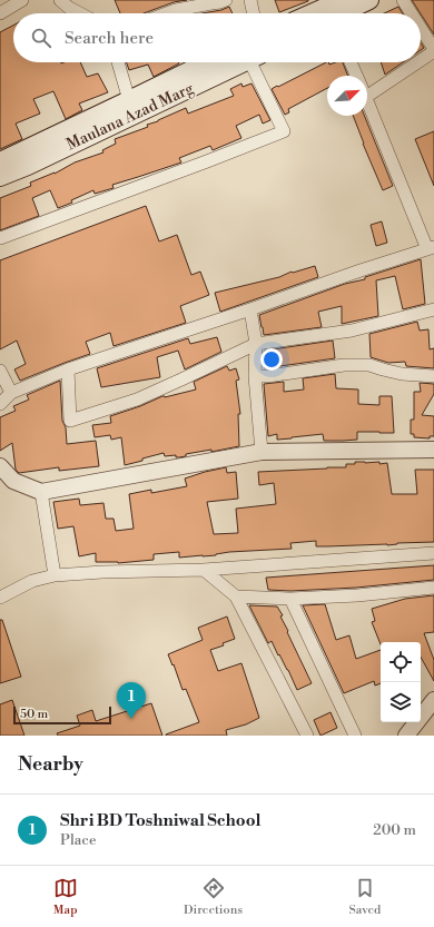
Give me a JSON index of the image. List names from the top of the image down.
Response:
{
  "streets": {
    "main road": ["Maulana Azad Marg"]
  },
  "scale_bar": "50 m",
  "north": "top right",
  "page": {
    "search": "Search here",
    "pins": "1",
    "scale": "50 m",
    "heading": "Nearby",
    "list": [
      {
        "mark": "1",
        "name": "Shri BD Toshniwal School",
        "note": "Place",
        "value": "200 m"
      }
    ],
    "nav": ["Map", "Directions", "Saved"]
  }
}
